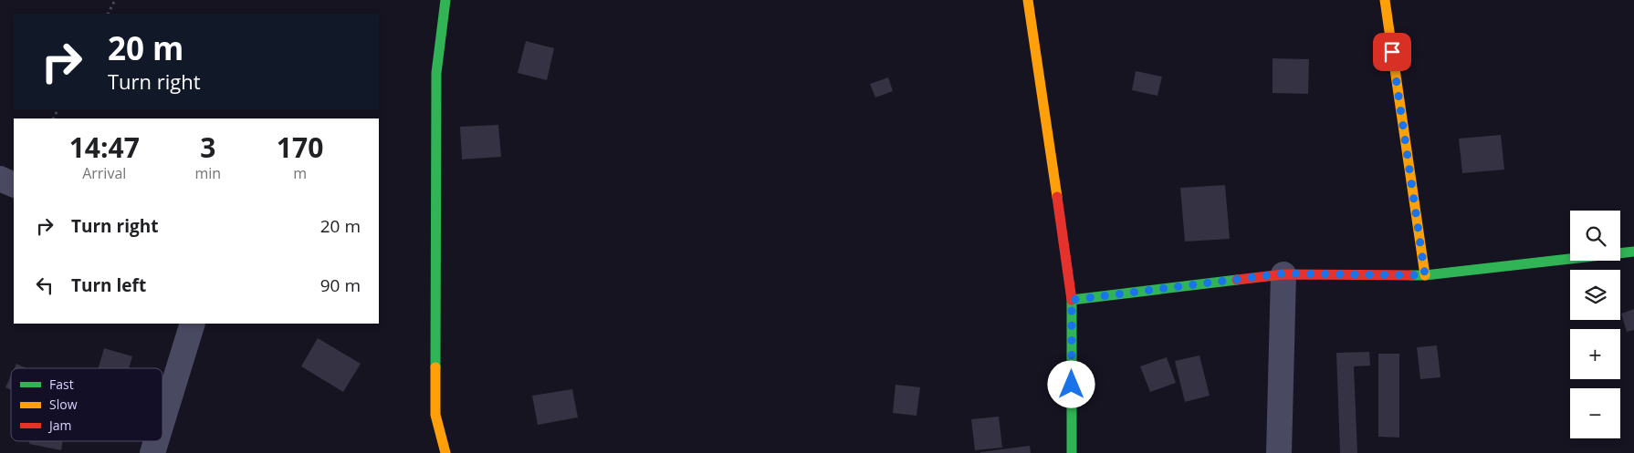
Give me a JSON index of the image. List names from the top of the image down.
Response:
{
  "legend": ["Fast", "Slow", "Jam"],
  "page": {
    "turn": ["20 m", "Turn right"],
    "eta": [
      "14:47",
      "Arrival",
      "3",
      "min",
      "170",
      "m"
    ],
    "list": [
      {
        "name": "Turn right",
        "value": "20 m"
      },
      {
        "name": "Turn left",
        "value": "90 m"
      }
    ],
    "map_buttons": ["+", "−"]
  }
}
